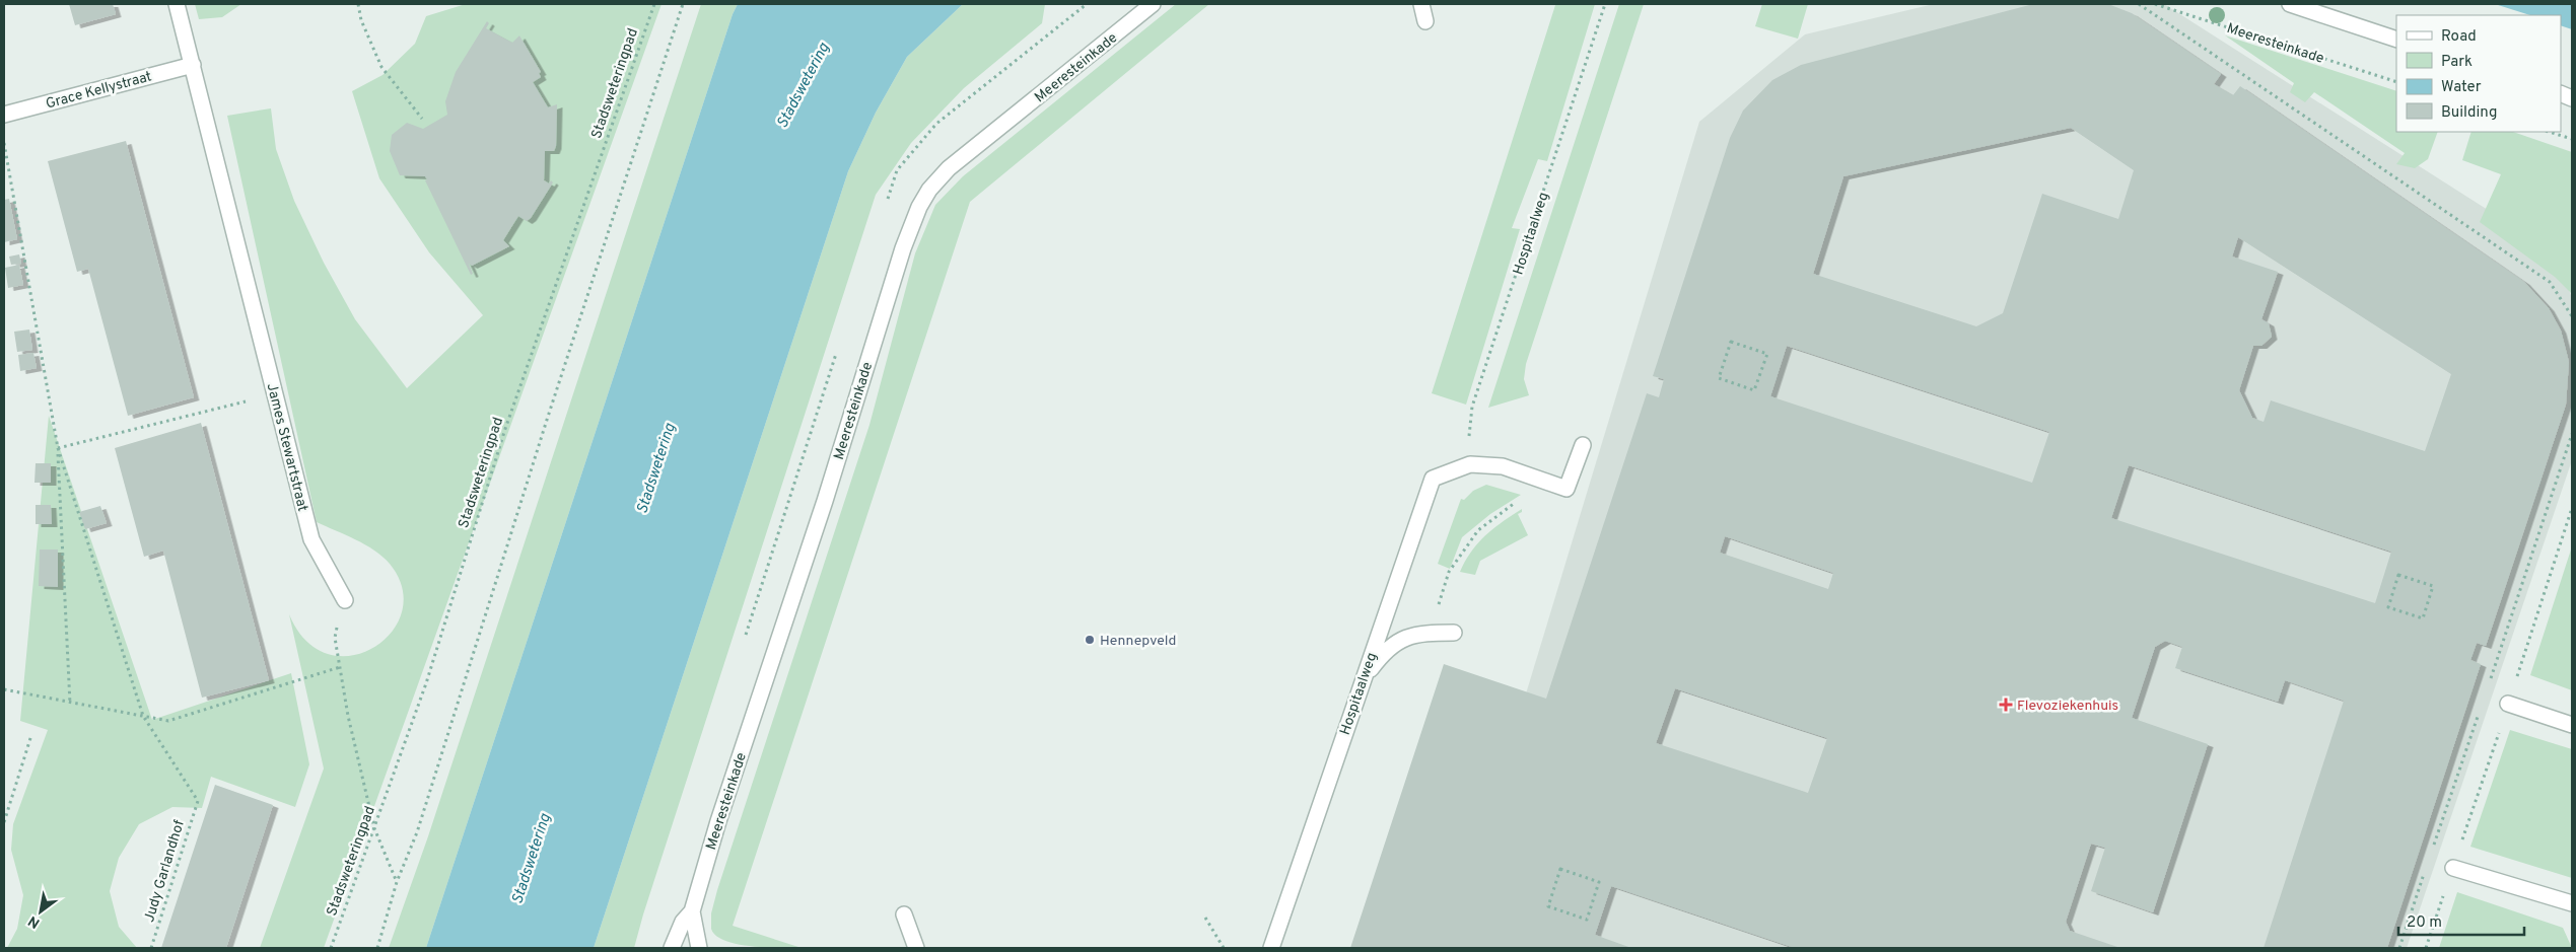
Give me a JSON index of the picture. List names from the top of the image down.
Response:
{
  "streets": {
    "street": [
      "Meeresteinkade",
      "Grace Kellystraat",
      "Hospitaalweg",
      "James Stewartstraat"
    ],
    "path": ["Stadsweteringpad", "Judy Garlandhof"]
  },
  "crossings": [
    ["Grace Kellystraat", "James Stewartstraat"]
  ],
  "water": ["Stadswetering"],
  "places": {
    "other": ["Hennepveld"],
    "health": ["Flevoziekenhuis"]
  },
  "legend": [
    "Road",
    "Park",
    "Water",
    "Building"
  ],
  "scale_bar": "20 m",
  "north": "bottom left"
}
